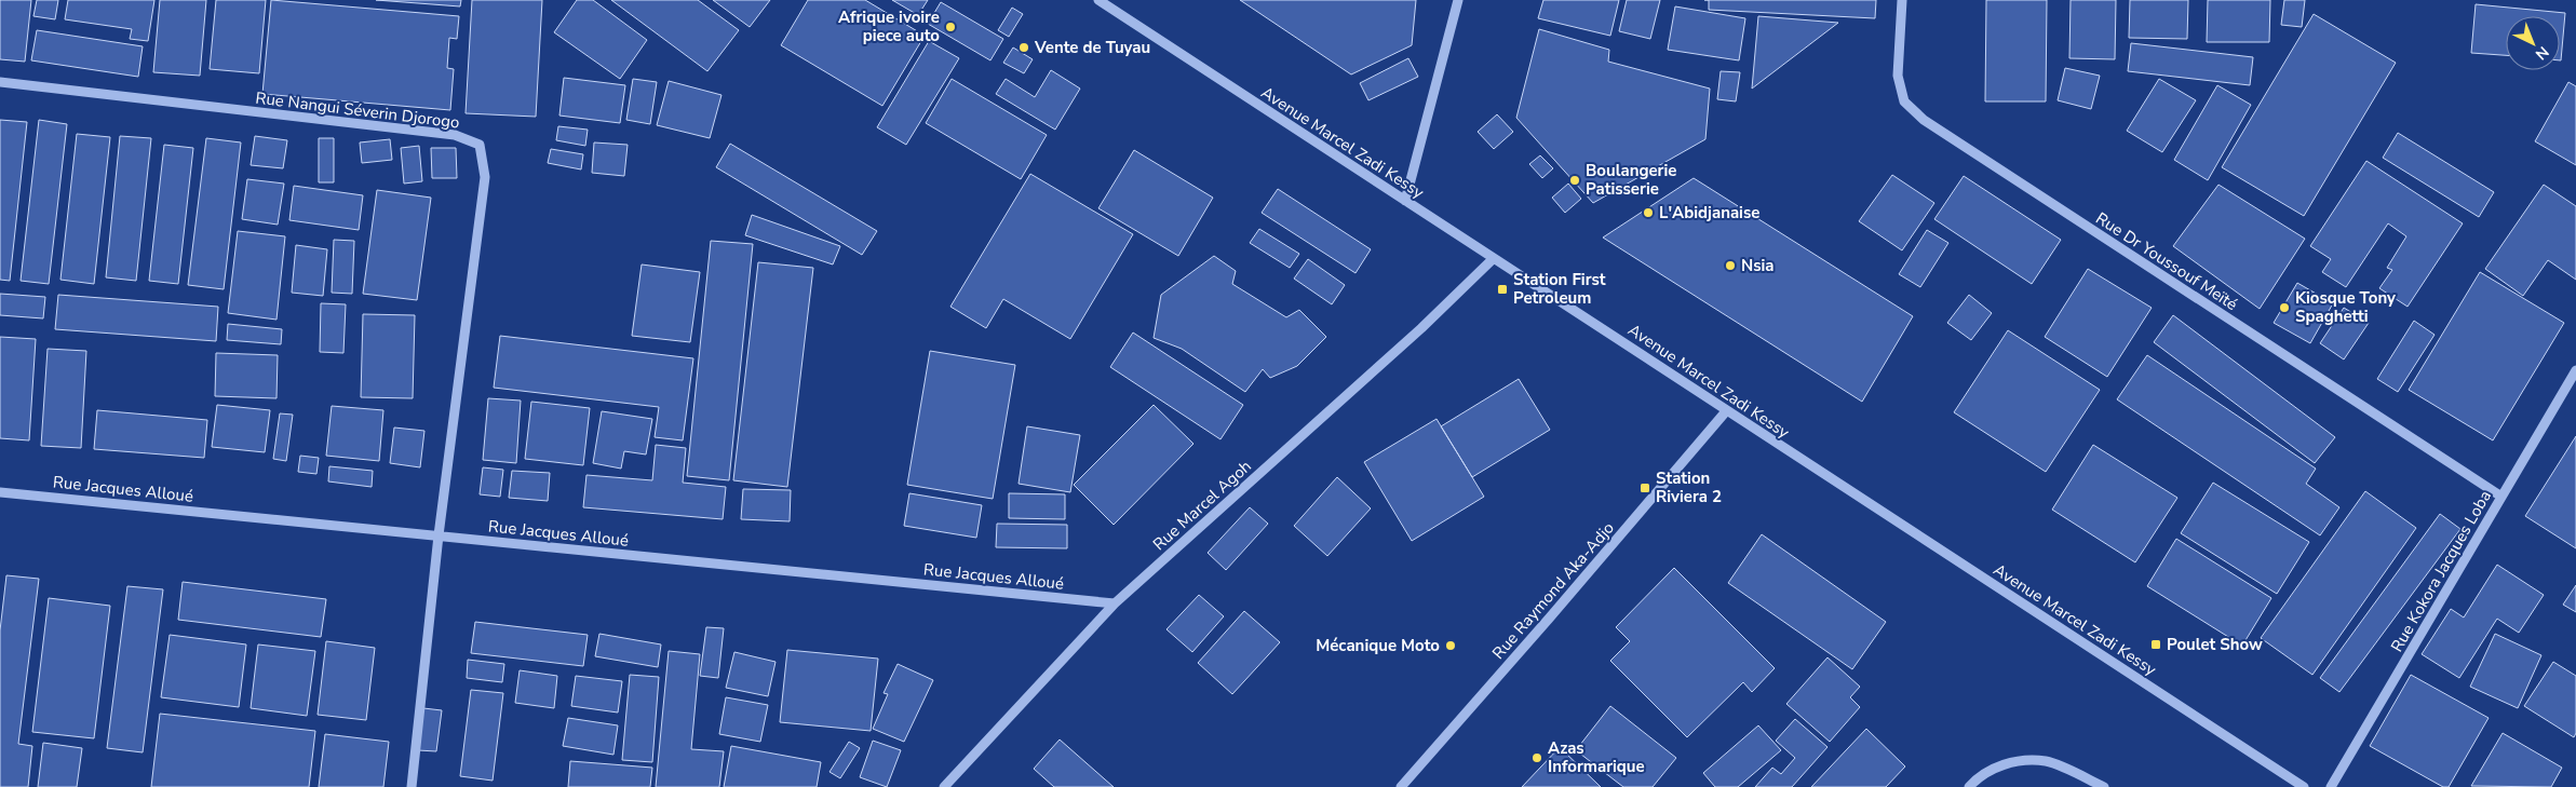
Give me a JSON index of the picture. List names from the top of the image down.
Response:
{
  "streets": {
    "street": [
      "Rue Nangui Séverin Djorogo",
      "Avenue Marcel Zadi Kessy",
      "Rue Dr Youssouf Meïté",
      "Rue Jacques Alloué",
      "Rue Marcel Agoh",
      "Rue Kokora Jacques Loba",
      "Rue Raymond Aka-Adjo"
    ]
  },
  "crossings": [
    ["Rue Nangui Séverin Djorogo", "Rue Jacques Alloué"],
    ["Avenue Marcel Zadi Kessy", "Rue Marcel Agoh"],
    ["Avenue Marcel Zadi Kessy", "Rue Raymond Aka-Adjo"],
    ["Rue Dr Youssouf Meïté", "Rue Kokora Jacques Loba"],
    ["Rue Jacques Alloué", "Rue Marcel Agoh"]
  ],
  "places": {
    "other": [
      "Afrique ivoire piece auto",
      "Vente de Tuyau",
      "Boulangerie Patisserie",
      "L'Abidjanaise",
      "Nsia",
      "Kiosque Tony Spaghetti",
      "Mécanique Moto",
      "Azas Informarique"
    ],
    "transit": ["Station First Petroleum", "Station Riviera 2", "Poulet Show"]
  },
  "north": "bottom right"
}
